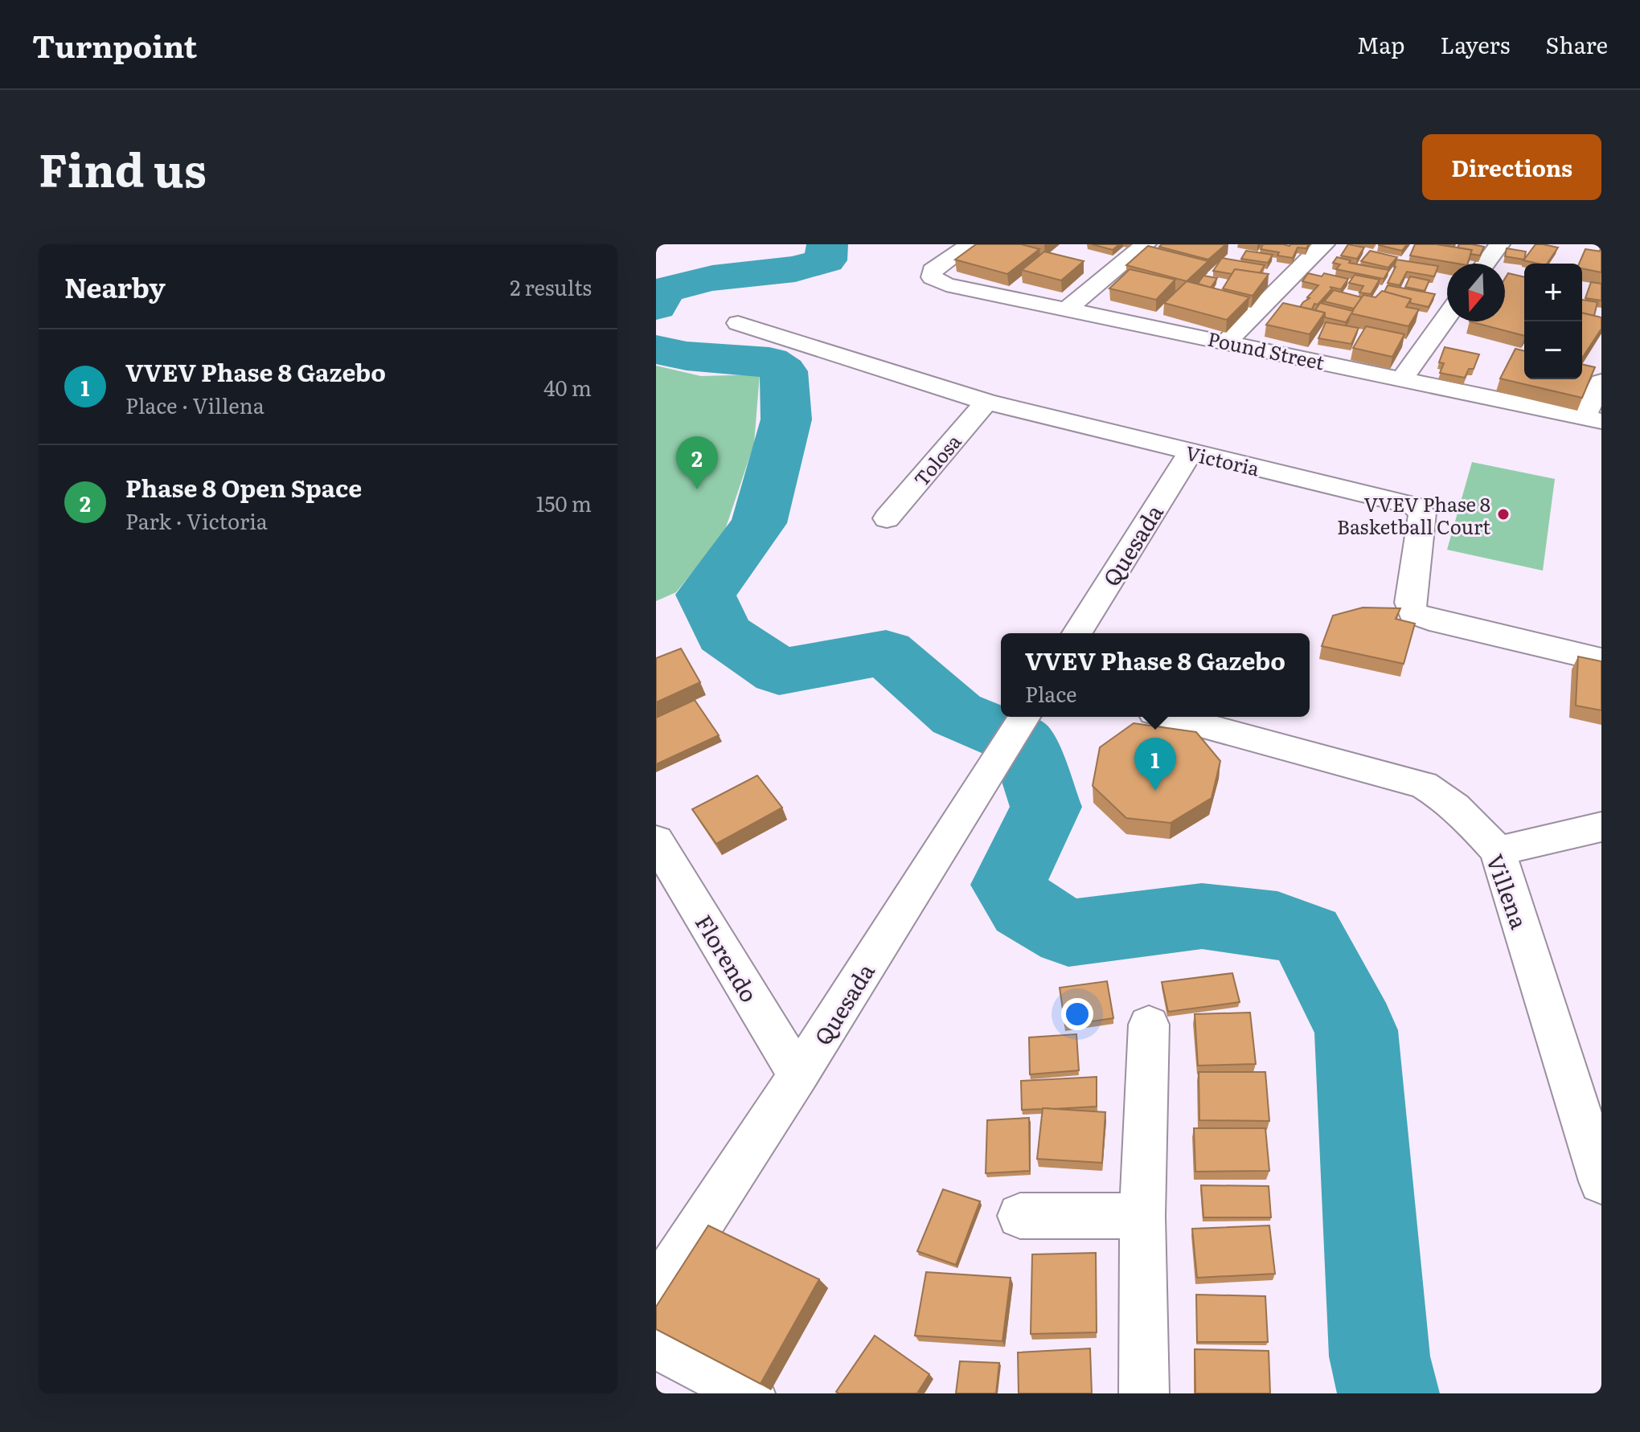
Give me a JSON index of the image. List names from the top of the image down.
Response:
{
  "streets": {
    "street": [
      "Pound Street",
      "Tolosa",
      "Victoria",
      "Quesada",
      "Villena",
      "Florendo"
    ]
  },
  "crossings": [
    ["Tolosa", "Victoria"],
    ["Victoria", "Quesada"],
    ["Quesada", "Florendo"]
  ],
  "places": ["VVEV Phase 8 Basketball Court"],
  "north": "bottom",
  "page": {
    "header": "Turnpoint",
    "nav": ["Map", "Layers", "Share"],
    "title": "Find us",
    "buttons": "Directions",
    "heading": ["Nearby", "2 results"],
    "map_buttons": ["+", "−"],
    "list": [
      {
        "mark": "1",
        "name": "VVEV Phase 8 Gazebo",
        "note": "Place · Villena",
        "value": "40 m"
      },
      {
        "mark": "2",
        "name": "Phase 8 Open Space",
        "note": "Park · Victoria",
        "value": "150 m"
      }
    ],
    "pins": ["2", "1"],
    "popup": ["VVEV Phase 8 Gazebo", "Place"]
  }
}
